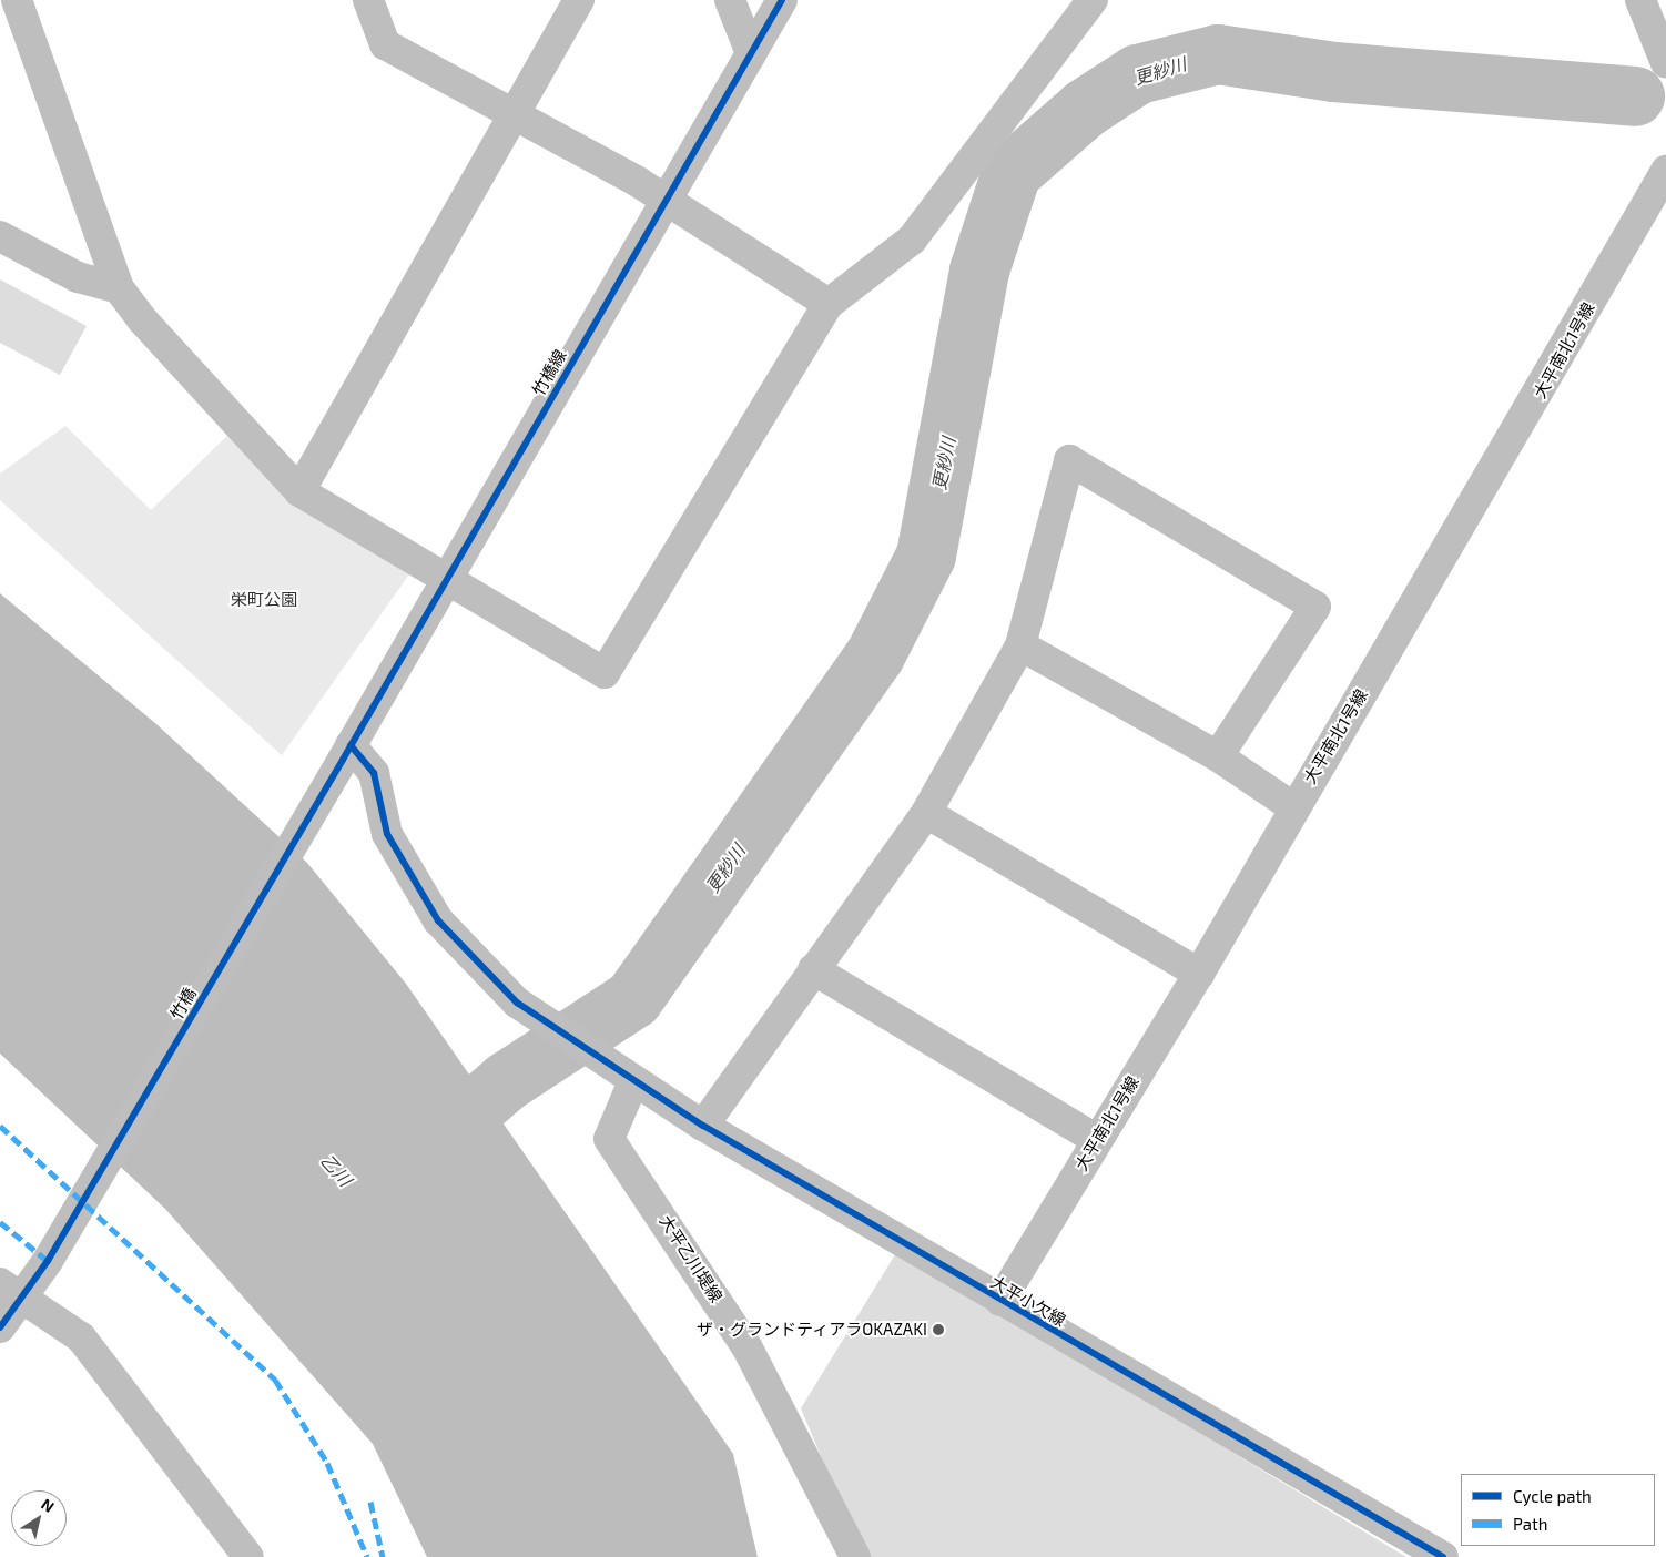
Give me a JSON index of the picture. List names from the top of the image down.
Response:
{
  "streets": {
    "street": [
      "大平南北1号線",
      "竹橋線",
      "竹橋",
      "大平乙川堤線",
      "大平小欠線"
    ]
  },
  "crossings": [
    ["大平南北1号線", "大平小欠線"],
    ["竹橋線", "竹橋"],
    ["竹橋線", "大平小欠線"],
    ["竹橋", "大平小欠線"],
    ["大平乙川堤線", "大平小欠線"]
  ],
  "water": ["更紗川", "乙川"],
  "parks": ["栄町公園"],
  "places": ["ザ・グランドティアラOKAZAKI"],
  "legend": ["Cycle path", "Path"],
  "north": "top right"
}
